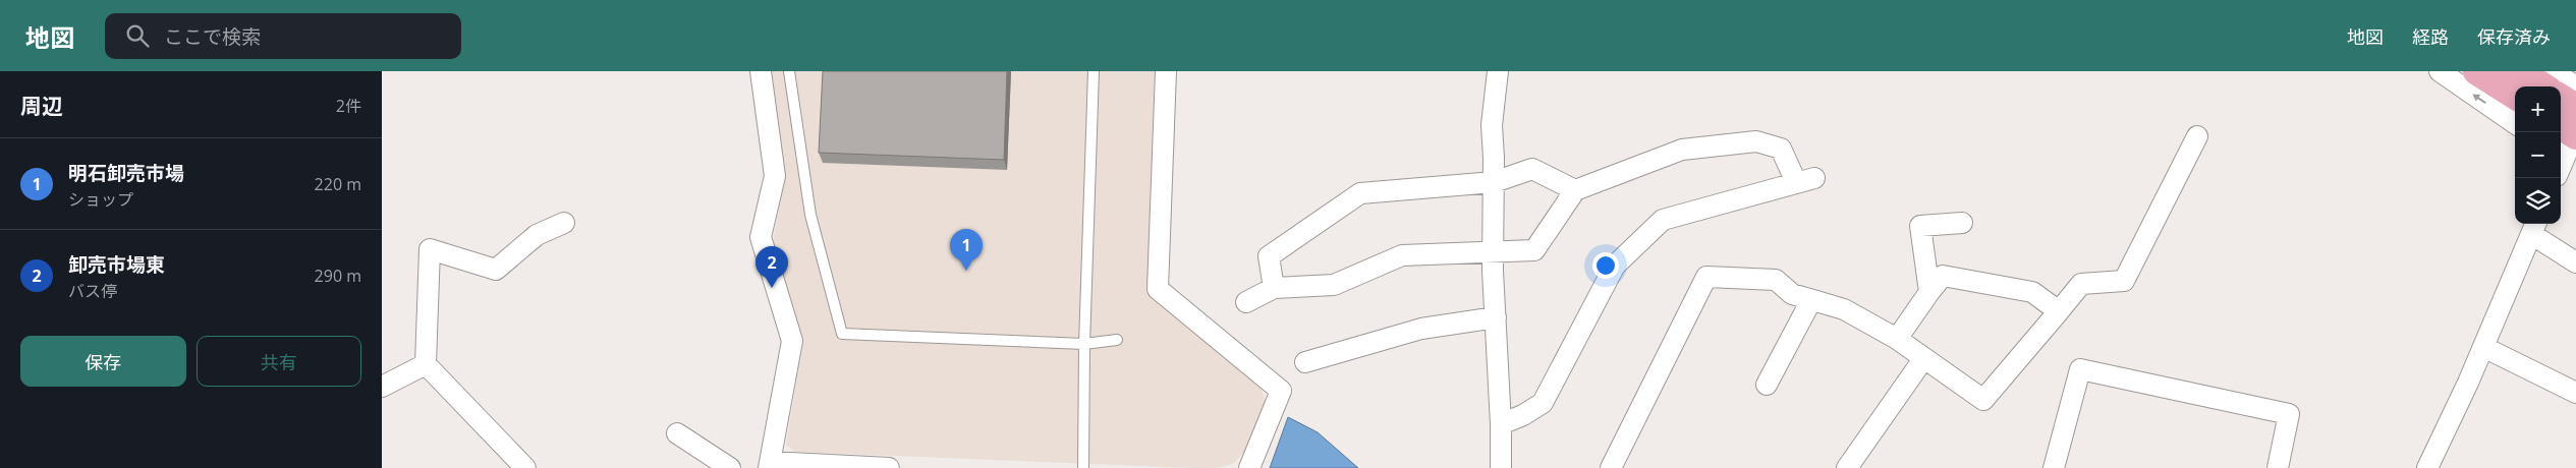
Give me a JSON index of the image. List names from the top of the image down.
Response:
{
  "page": {
    "header": "地図",
    "search": "ここで検索",
    "nav": ["地図", "経路", "保存済み"],
    "heading": ["周辺", "2件"],
    "map_buttons": ["+", "−"],
    "list": [
      {
        "mark": "1",
        "name": "明石卸売市場",
        "note": "ショップ",
        "value": "220 m"
      },
      {
        "mark": "2",
        "name": "卸売市場東",
        "note": "バス停",
        "value": "290 m"
      }
    ],
    "pins": ["1", "2"],
    "buttons": ["保存", "共有"]
  }
}
